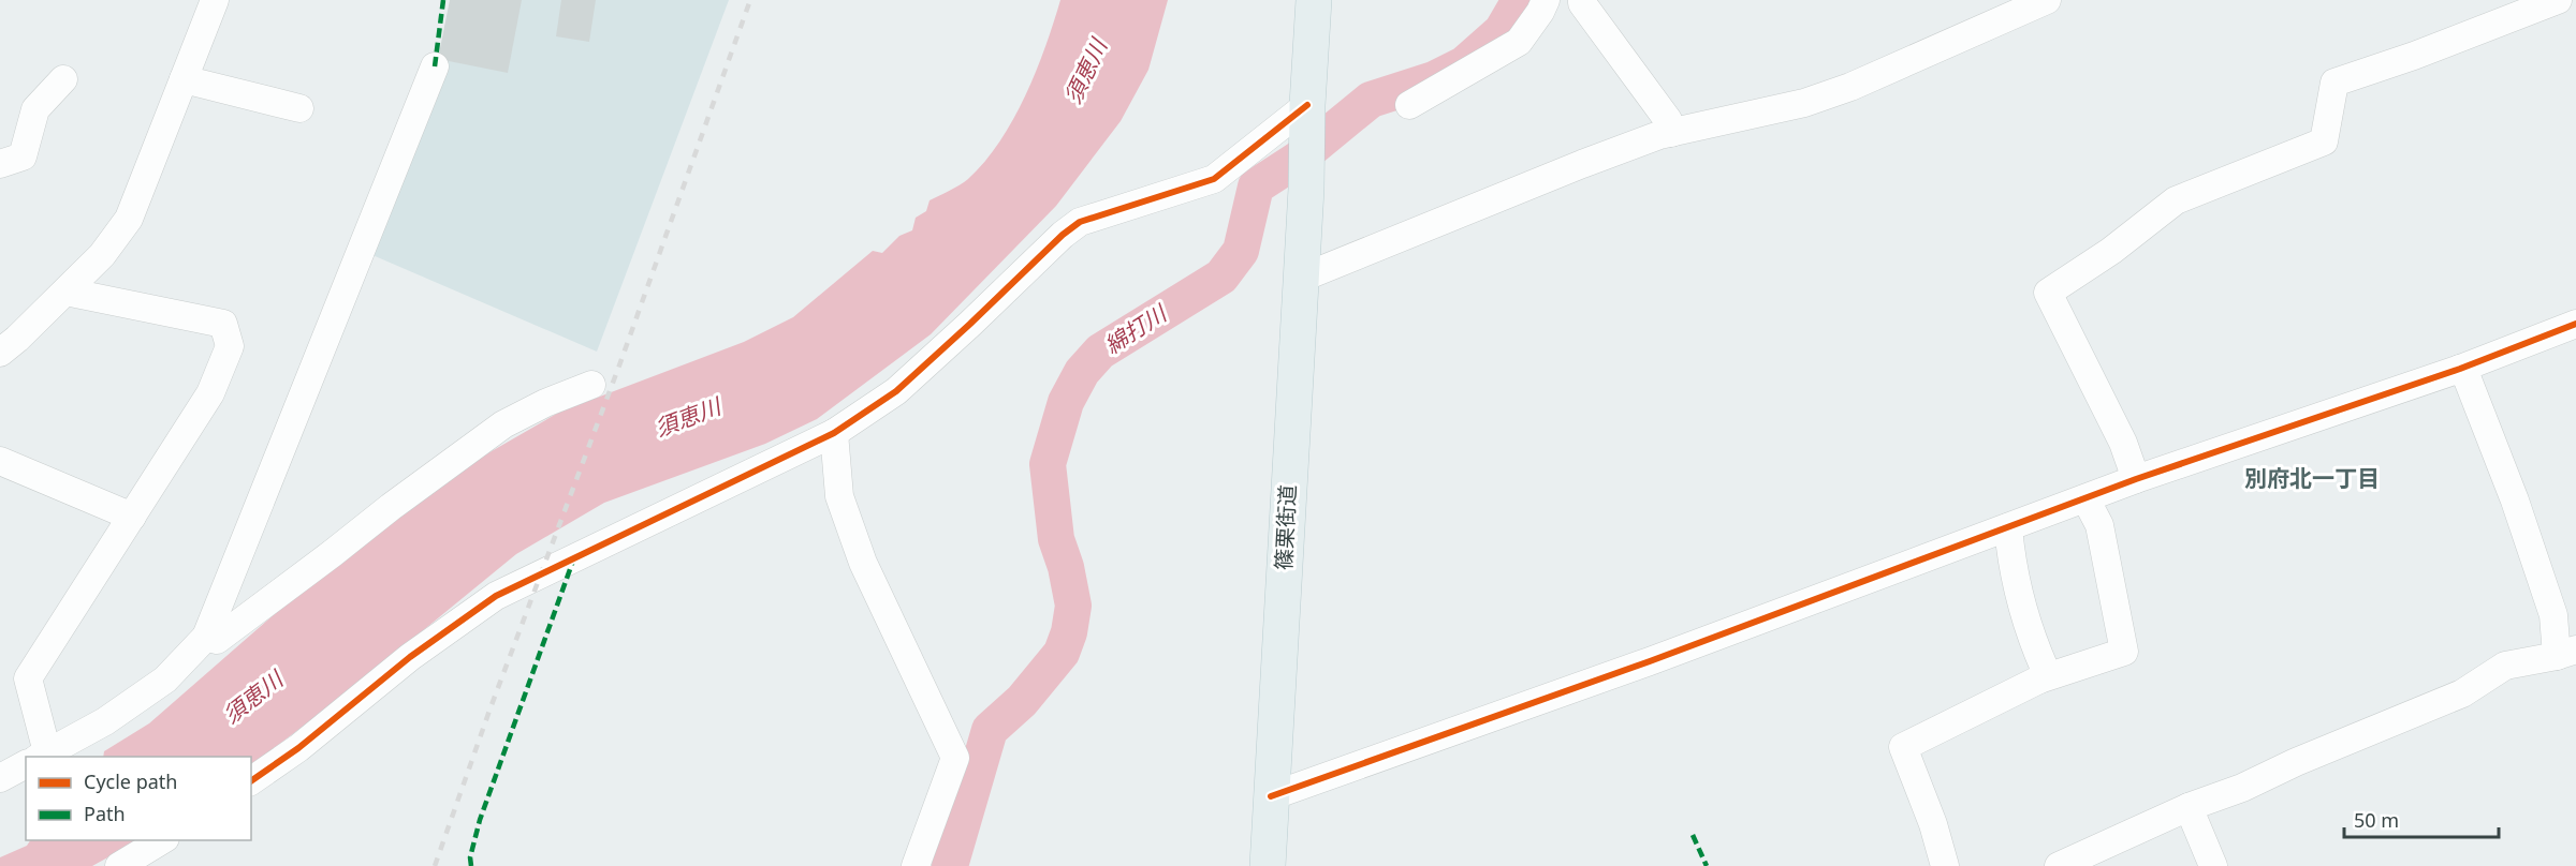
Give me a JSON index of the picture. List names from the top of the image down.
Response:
{
  "streets": {
    "main road": ["篠栗街道"]
  },
  "districts": ["別府北一丁目"],
  "water": ["須恵川", "綿打川"],
  "legend": ["Cycle path", "Path"],
  "scale_bar": "50 m"
}
